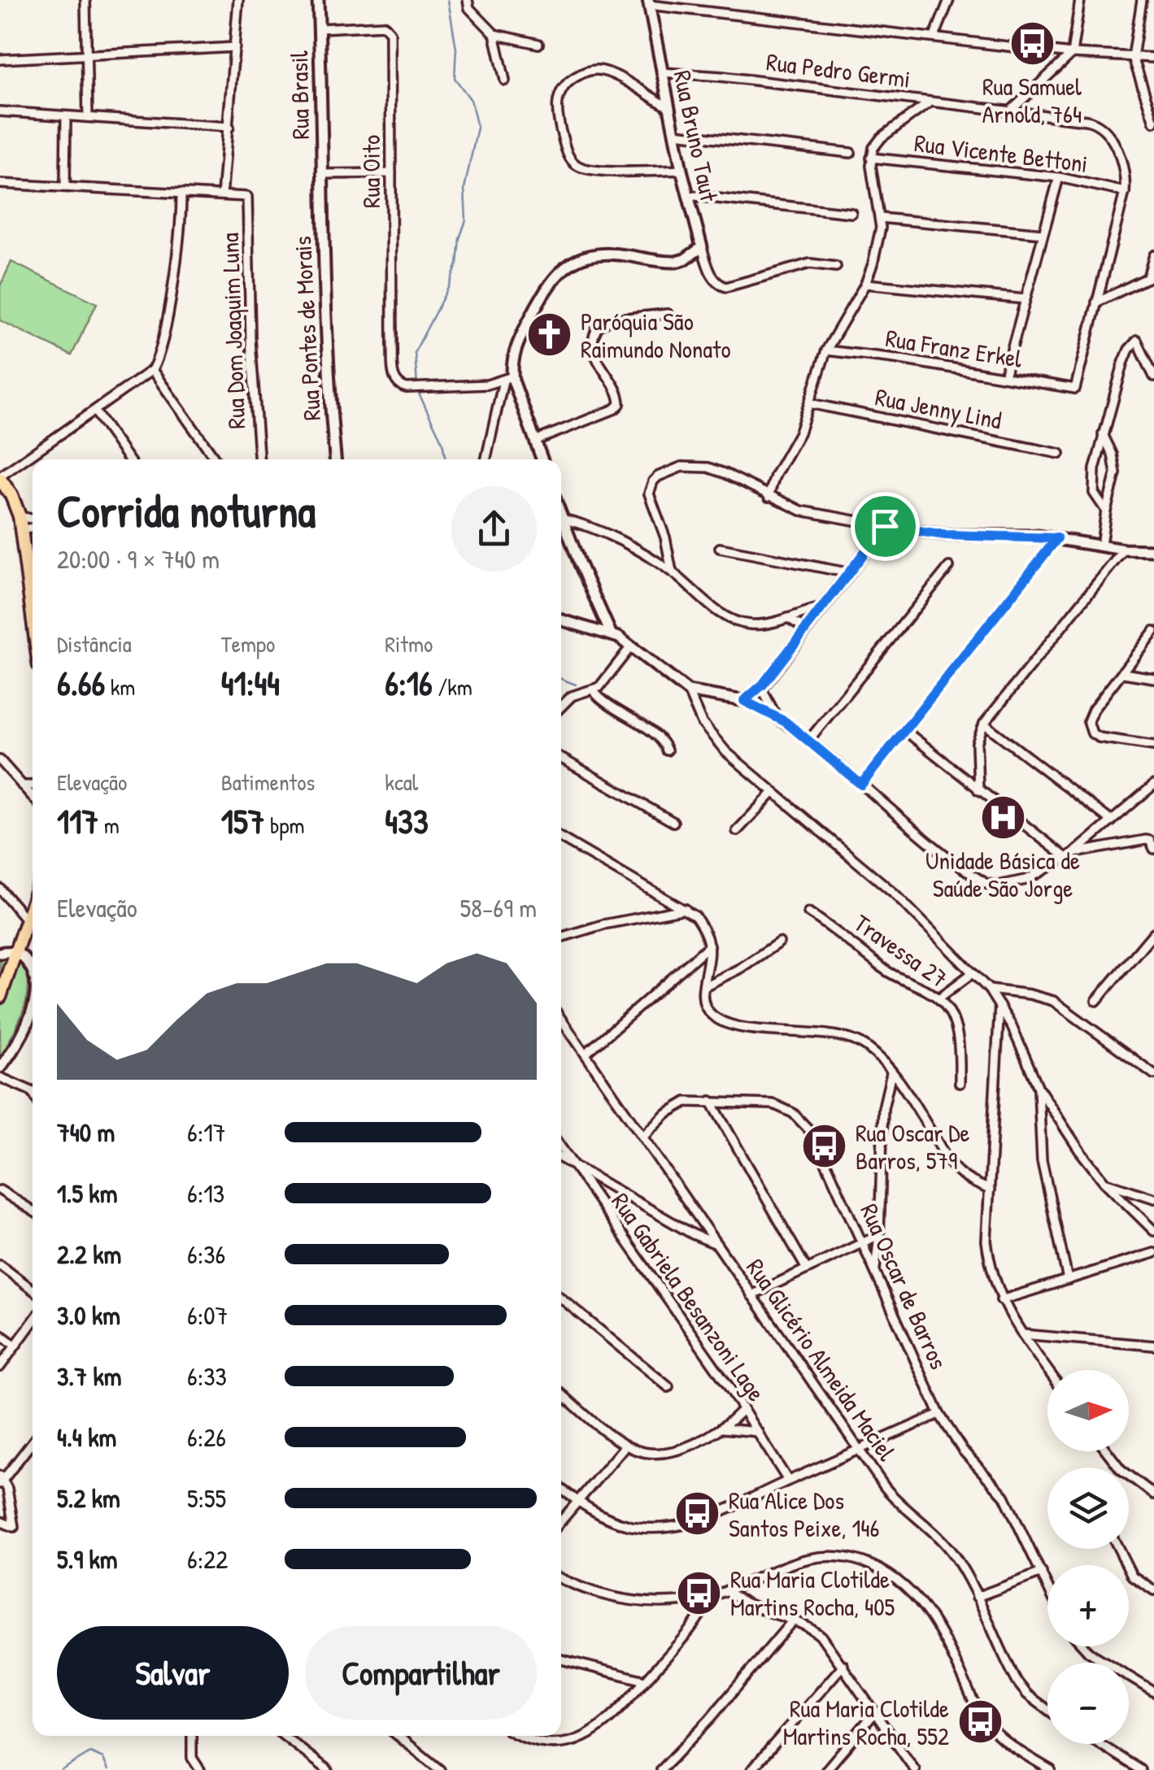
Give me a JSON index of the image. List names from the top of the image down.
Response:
{
  "streets": {
    "street": [
      "Rua Pedro Germi",
      "Rua Brasil",
      "Rua Bruno Taut",
      "Rua Vicente Bettoni",
      "Rua Oito",
      "Rua Pontes de Morais",
      "Rua Dom Joaquim Luna",
      "Rua Franz Erkel",
      "Rua Jenny Lind",
      "Travessa 27",
      "Rua Oscar de Barros",
      "Rua Gabriela Besanzoni Lage",
      "Rua Glicério Almeida Maciel"
    ]
  },
  "crossings": [
    ["Rua Pedro Germi", "Rua Bruno Taut"],
    ["Rua Pedro Germi", "Rua Vicente Bettoni"],
    ["Rua Brasil", "Rua Oito"],
    ["Rua Brasil", "Rua Pontes de Morais"],
    ["Rua Oscar de Barros", "Rua Glicério Almeida Maciel"]
  ],
  "places": {
    "bus stop": [
      "Rua Samuel Arnold, 764",
      "Rua Oscar De Barros, 579",
      "Rua Alice Dos Santos Peixe, 146",
      "Rua Maria Clotilde Martins Rocha, 405",
      "Rua Maria Clotilde Martins Rocha, 552"
    ],
    "church": ["Paróquia São Raimundo Nonato"],
    "hospital": ["Unidade Básica de Saúde São Jorge"]
  },
  "north": "right",
  "page": {
    "heading": ["Corrida noturna", "20:00 · 9 × 740 m"],
    "stats": [
      ["Distância", "6.66 km"],
      ["Tempo", "41:44"],
      ["Ritmo", "6:16 /km"],
      ["Elevação", "117 m"],
      ["Batimentos", "157 bpm"],
      ["kcal", "433"]
    ],
    "chart": ["Elevação", "58–69 m"],
    "list": [
      {
        "name": "740 m",
        "note": "6:17"
      },
      {
        "name": "1.5 km",
        "note": "6:13"
      },
      {
        "name": "2.2 km",
        "note": "6:36"
      },
      {
        "name": "3.0 km",
        "note": "6:07"
      },
      {
        "name": "3.7 km",
        "note": "6:33"
      },
      {
        "name": "4.4 km",
        "note": "6:26"
      },
      {
        "name": "5.2 km",
        "note": "5:55"
      },
      {
        "name": "5.9 km",
        "note": "6:22"
      }
    ],
    "map_buttons": ["+", "−"],
    "buttons": ["Salvar", "Compartilhar"]
  }
}
